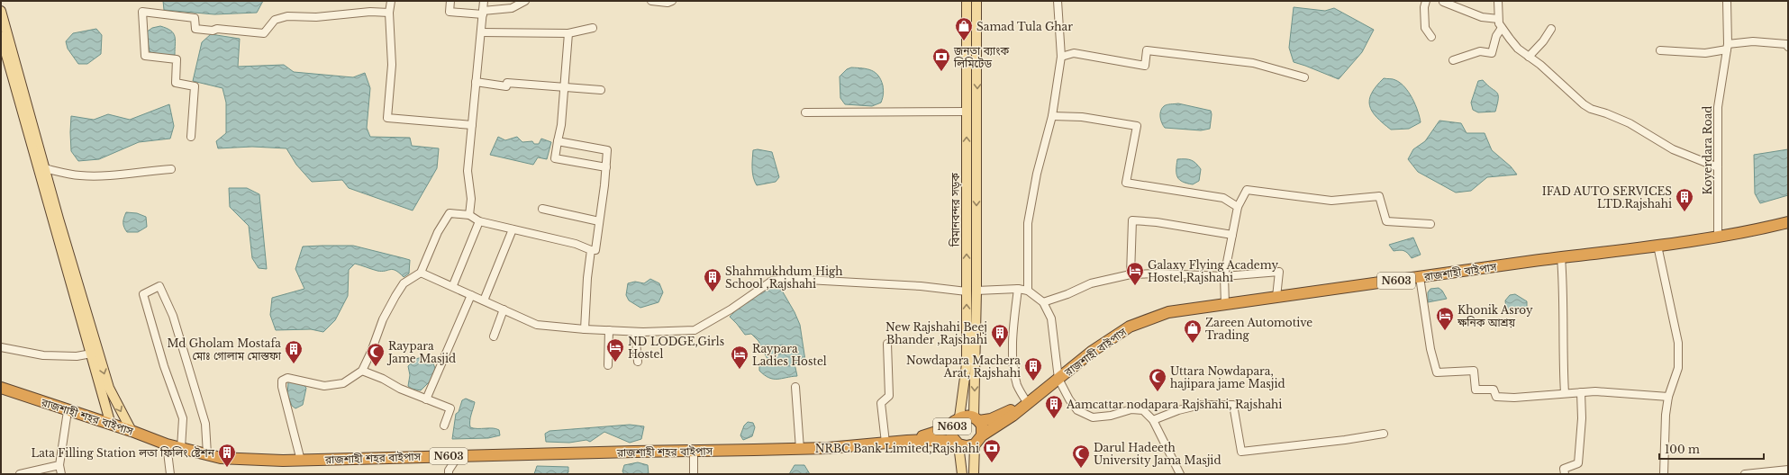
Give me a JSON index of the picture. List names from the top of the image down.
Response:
{
  "streets": {
    "highway": ["রাজশাহী বাইপাস", "N603", "রাজশাহী শহর বাইপাস"],
    "main road": ["বিমানবন্দর সড়ক"],
    "street": ["Koyerdara Road"]
  },
  "crossings": [
    ["Koyerdara Road", "রাজশাহী বাইপাস"],
    ["বিমানবন্দর সড়ক", "N603"],
    ["রাজশাহী বাইপাস", "N603"],
    ["N603", "রাজশাহী শহর বাইপাস"]
  ],
  "places": {
    "shop": ["Samad Tula Ghar", "Zareen Automotive Trading"],
    "bank": ["জনতা ব্যাংক লিমিটেড", "NRBC Bank Limited,Rajshahi"],
    "building": [
      "IFAD AUTO SERVICES LTD.Rajshahi",
      "Shahmukhdum High School ,Rajshahi",
      "New Rajshahi Beej Bhander ,Rajshahi",
      "Md Gholam Mostafa মোঃ গোলাম মোস্তফা",
      "Nowdapara Machera Arat, Rajshahi",
      "Aamcattar nodapara Rajshahi, Rajshahi",
      "Lata Filling Station লতা ফিলিং ষ্টেশন"
    ],
    "hotel": [
      "Galaxy Flying Academy Hostel,Rajshahi",
      "Khonik Asroy ক্ষনিক আশ্রয়",
      "ND LODGE,Girls Hostel",
      "Raypara Ladies Hostel"
    ],
    "mosque": ["Raypara Jame Masjid", "Uttara Nowdapara, hajipara jame Masjid", "Darul Hadeeth University Jama Masjid"]
  },
  "scale_bar": "100 m"
}
